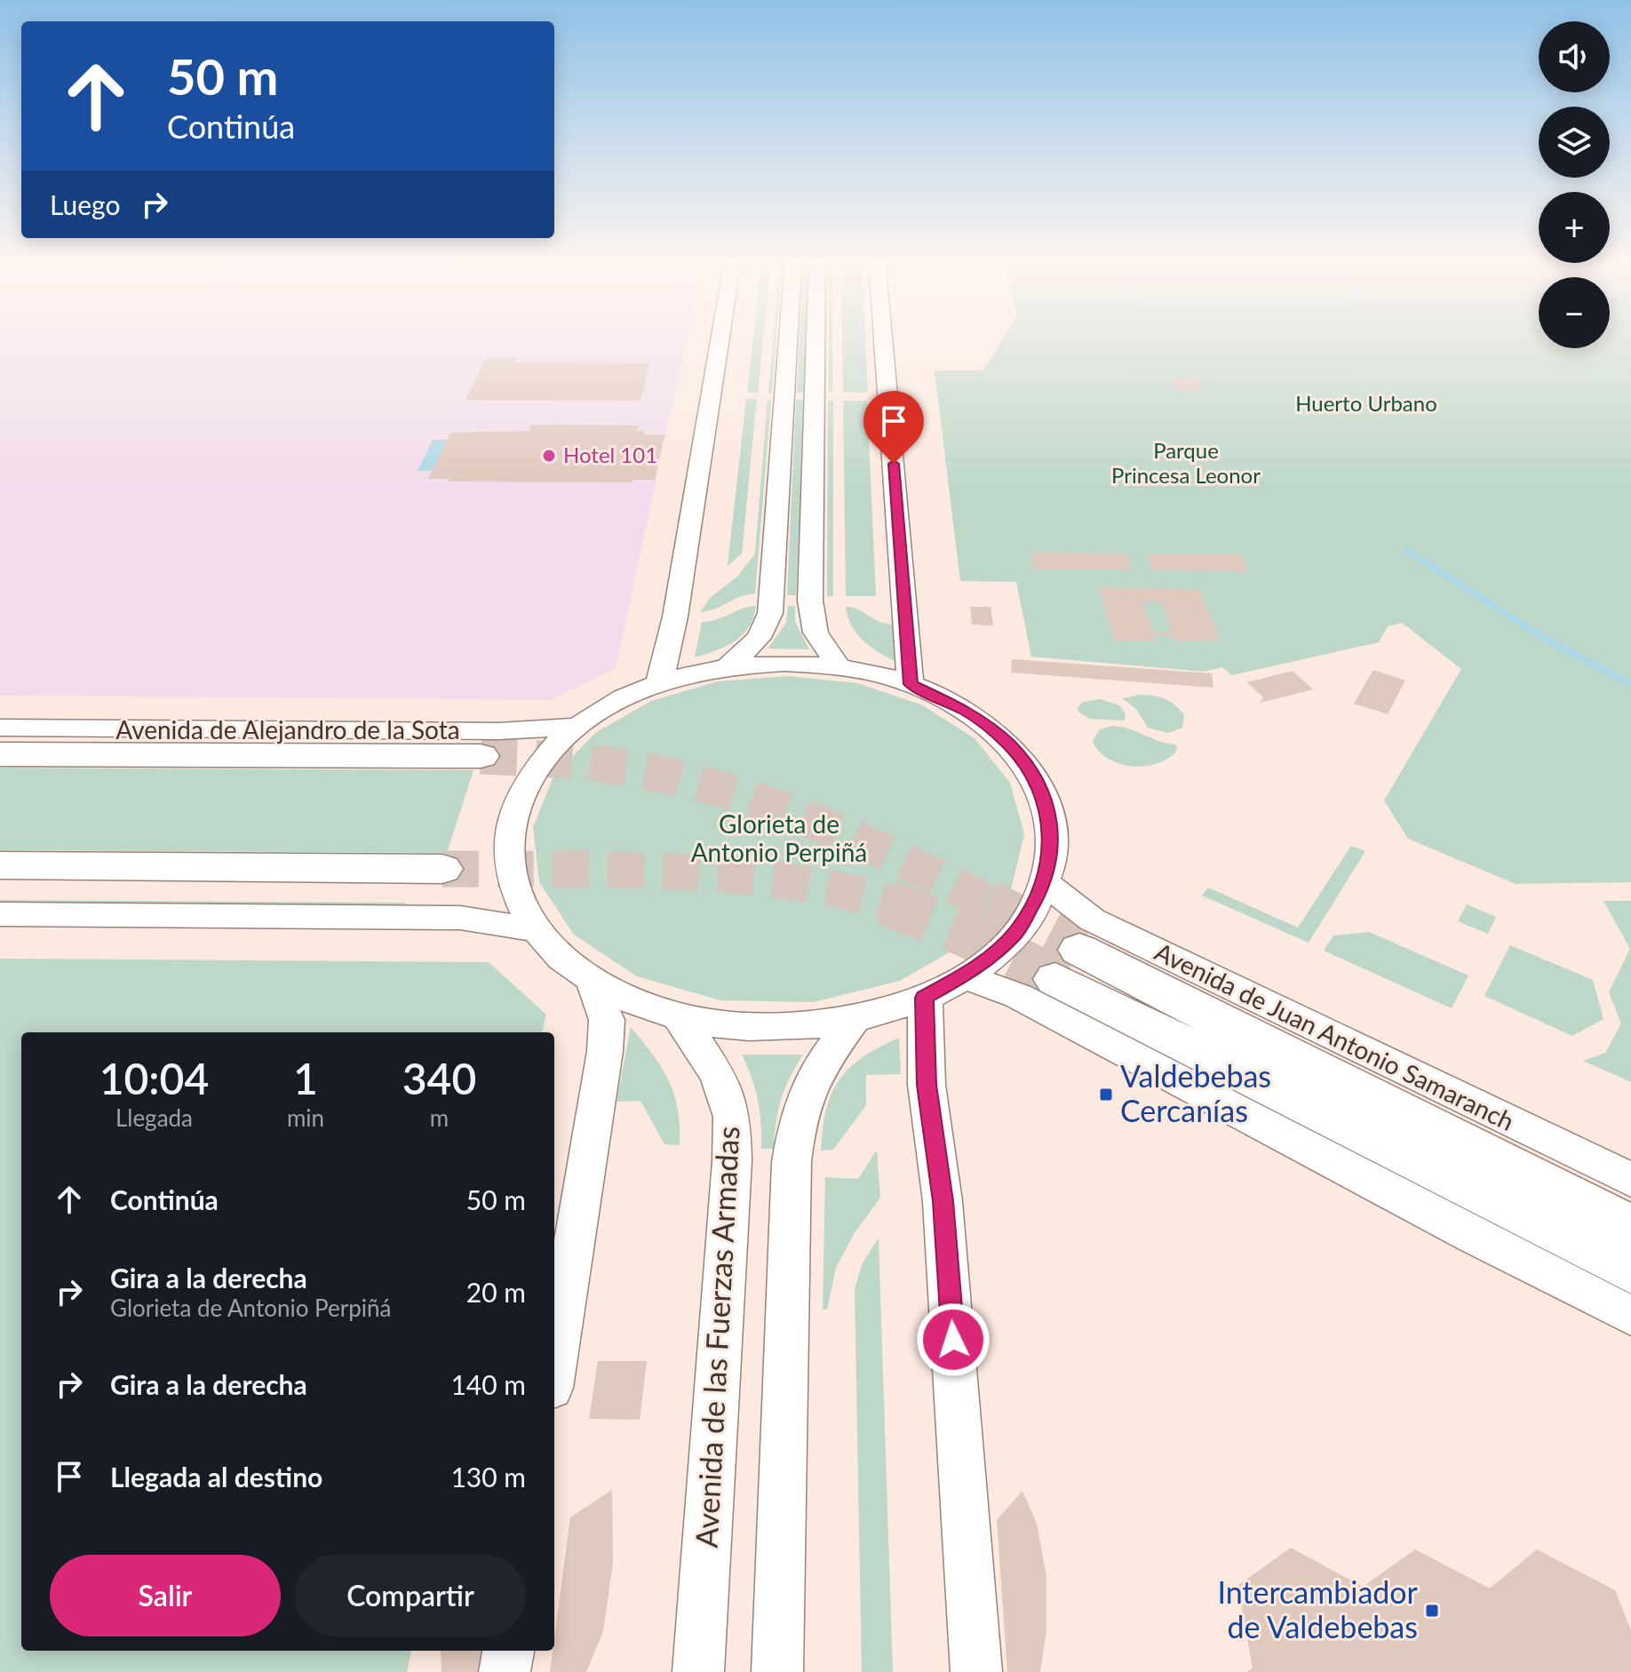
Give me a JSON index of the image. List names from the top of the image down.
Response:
{
  "streets": {
    "main road": ["Avenida de Alejandro de la Sota", "Avenida de Juan Antonio Samaranch"],
    "street": ["Avenida de las Fuerzas Armadas"]
  },
  "parks": ["Huerto Urbano", "Parque Princesa Leonor", "Glorieta de Antonio Perpiñá"],
  "places": {
    "other": ["Hotel 101"],
    "transit": ["Valdebebas Cercanías", "Intercambiador de Valdebebas"]
  },
  "page": {
    "map_buttons": ["+", "−"],
    "turn": ["50 m", "Continúa"],
    "then": "Luego",
    "eta": [
      "10:04",
      "Llegada",
      "1",
      "min",
      "340",
      "m"
    ],
    "list": [
      {
        "name": "Continúa",
        "value": "50 m"
      },
      {
        "name": "Gira a la derecha",
        "note": "Glorieta de Antonio Perpiñá",
        "value": "20 m"
      },
      {
        "name": "Gira a la derecha",
        "value": "140 m"
      },
      {
        "name": "Llegada al destino",
        "value": "130 m"
      }
    ],
    "buttons": ["Salir", "Compartir"]
  }
}
